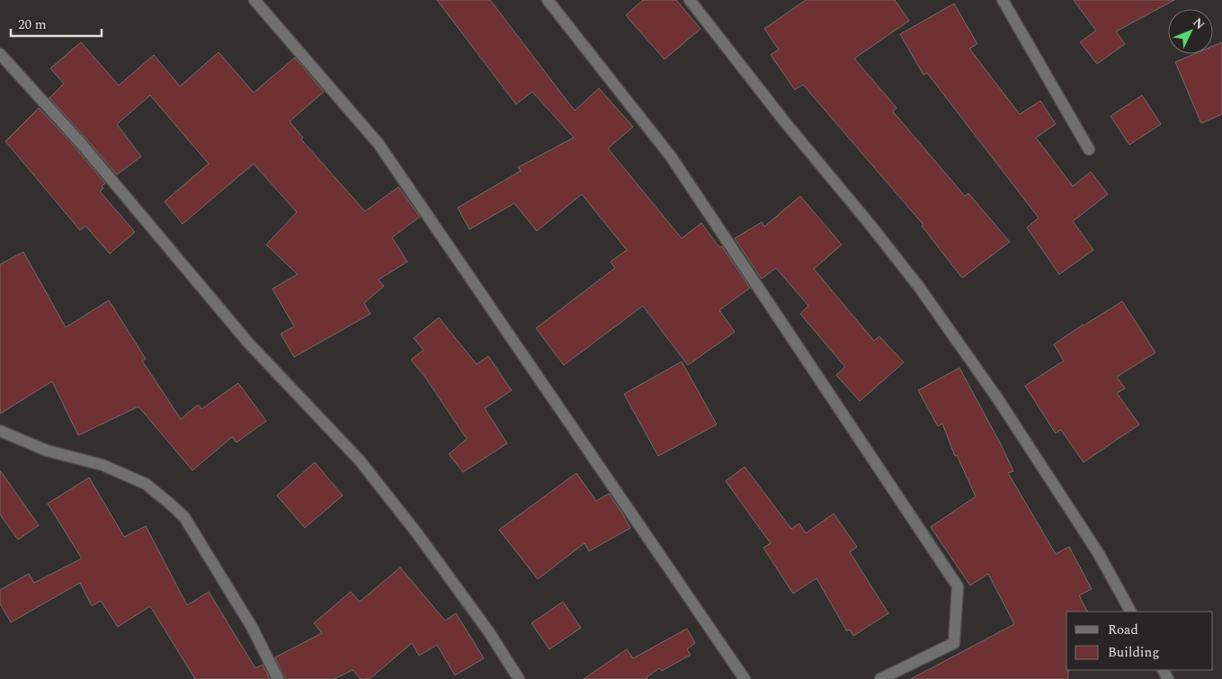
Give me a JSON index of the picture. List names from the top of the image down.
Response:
{
  "legend": ["Road", "Building"],
  "scale_bar": "20 m",
  "north": "top right"
}
